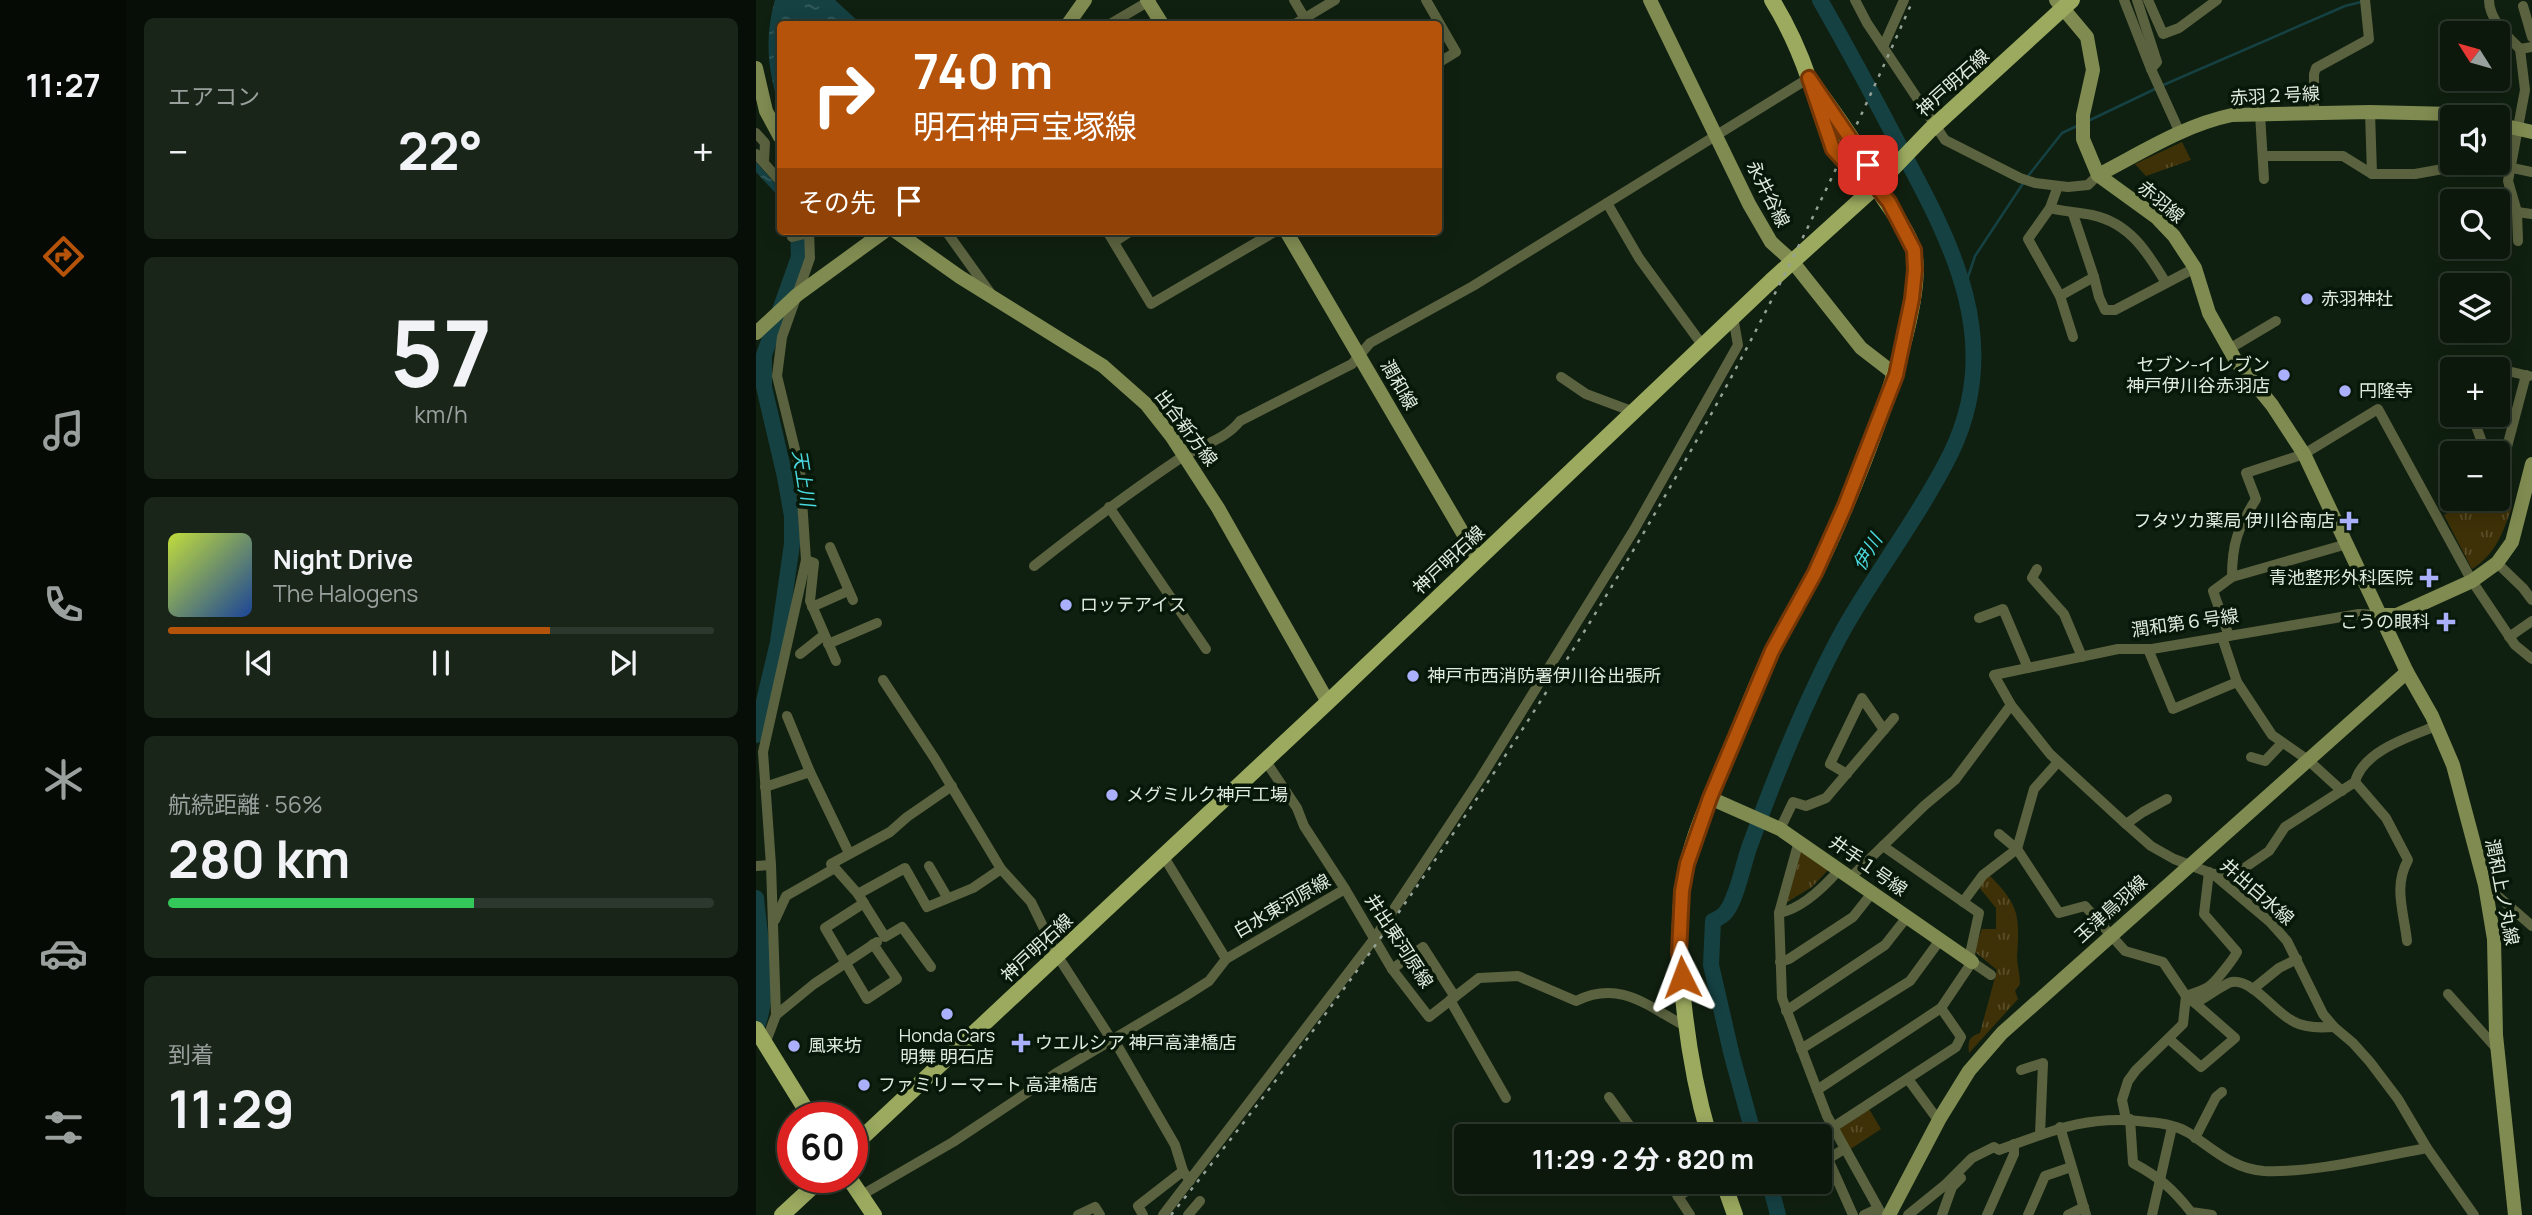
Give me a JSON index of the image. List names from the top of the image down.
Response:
{
  "streets": {
    "main road": ["神戸明石線"],
    "street": [
      "赤羽２号線",
      "永井谷線",
      "赤羽線",
      "潤和線",
      "出合新方線",
      "潤和第６号線",
      "井手１号線",
      "井出白水線",
      "潤和上ノ丸線",
      "白水東河原線",
      "玉津鳥羽線",
      "井出東河原線"
    ]
  },
  "crossings": [
    ["神戸明石線", "永井谷線"],
    ["神戸明石線", "潤和線"],
    ["神戸明石線", "出合新方線"],
    ["神戸明石線", "白水東河原線"],
    ["赤羽２号線", "赤羽線"],
    ["赤羽線", "潤和上ノ丸線"],
    ["潤和第６号線", "井出白水線"],
    ["潤和第６号線", "潤和上ノ丸線"],
    ["井出白水線", "玉津鳥羽線"],
    ["潤和上ノ丸線", "玉津鳥羽線"],
    ["白水東河原線", "井出東河原線"]
  ],
  "water": ["天上川", "伊川"],
  "places": {
    "other": [
      "赤羽神社",
      "セブン-イレブン 神戸伊川谷赤羽店",
      "円隆寺",
      "ロッテアイス",
      "神戸市西消防署伊川谷出張所",
      "メグミルク神戸工場",
      "Honda Cars 明舞 明石店",
      "風来坊",
      "ファミリーマート 高津橋店"
    ],
    "health": [
      "フタツカ薬局 伊川谷南店",
      "青池整形外科医院",
      "こうの眼科",
      "ウエルシア 神戸高津橋店"
    ]
  },
  "north": "top left",
  "page": {
    "tabs": "11:27",
    "tile": [
      "エアコン",
      ["57", "km/h"],
      ["航続距離 · 56%", "280 km"],
      ["到着", "11:29"]
    ],
    "map_buttons": ["+", "−"],
    "turn": ["740 m", "明石神戸宝塚線"],
    "heat": ["−", "22°", "+"],
    "then": "その先",
    "song": ["Night Drive", "The Halogens"],
    "limit": "60",
    "trip": "11:29 · 2 分 · 820 m"
  }
}
